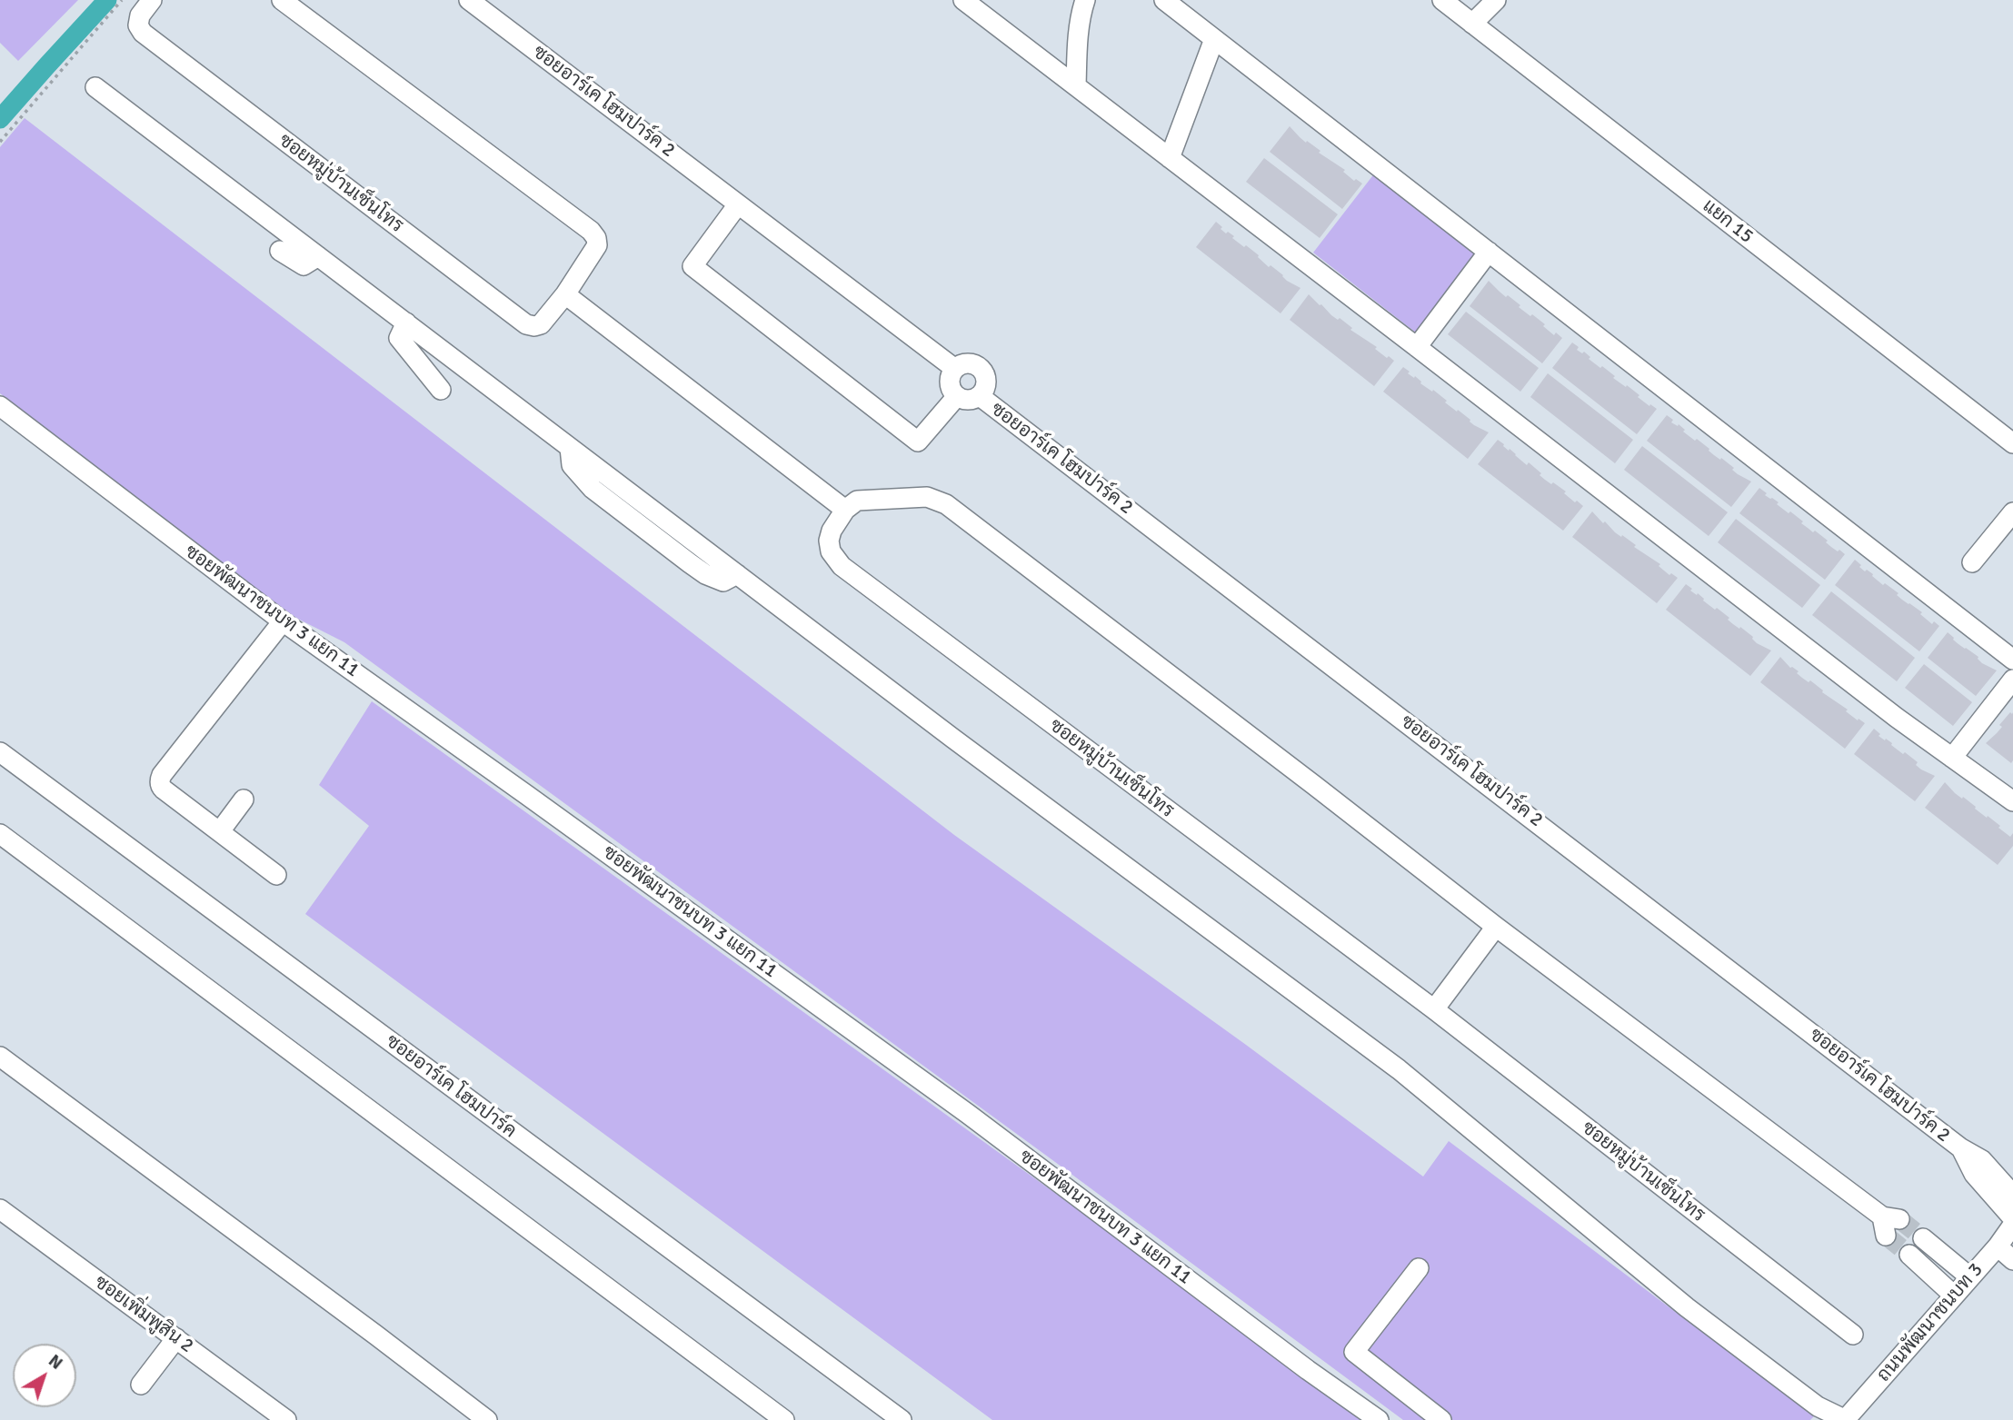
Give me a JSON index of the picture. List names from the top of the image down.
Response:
{
  "streets": {
    "street": [
      "ซอยอาร์เค โฮมปาร์ค 2",
      "ซอยหมู่บ้านเซ็นโทร",
      "แยก 15",
      "ซอยพัฒนาชนบท 3 แยก 11",
      "ซอยอาร์เค โฮมปาร์ค",
      "ซอยเพิ่มพูสิน 2",
      "ถนนพัฒนาชนบท 3"
    ]
  },
  "north": "top right"
}
